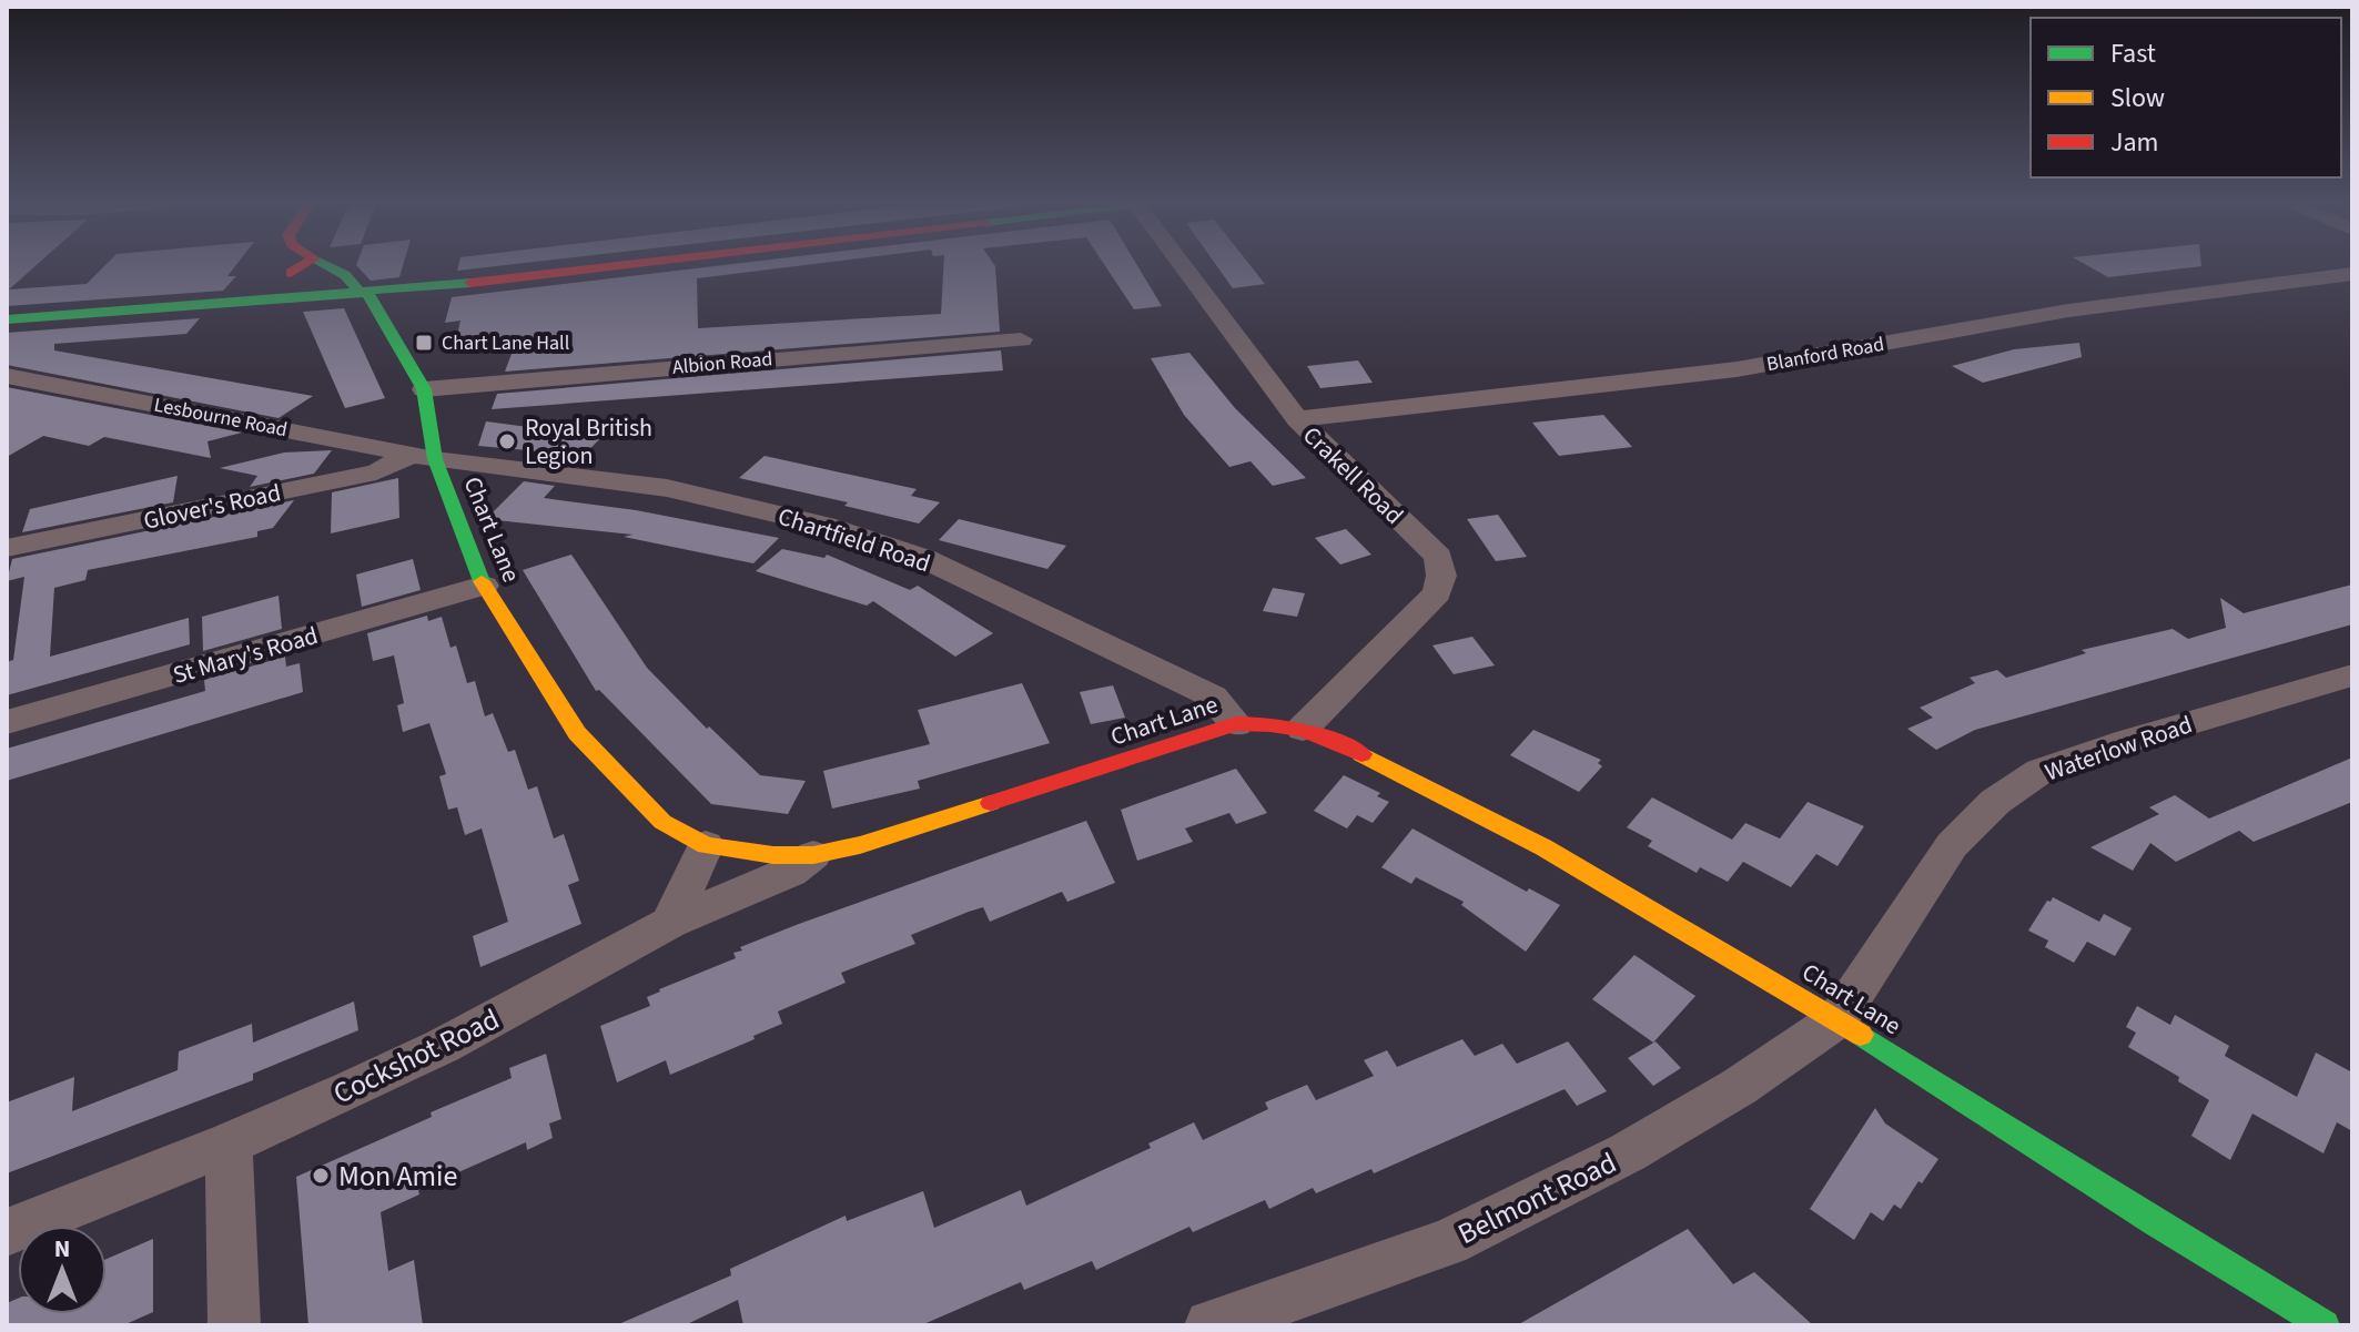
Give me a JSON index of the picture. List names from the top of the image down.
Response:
{
  "streets": {
    "street": [
      "Blanford Road",
      "Albion Road",
      "Lesbourne Road",
      "Crakell Road",
      "Glover's Road",
      "Chart Lane",
      "Chartfield Road",
      "St Mary's Road",
      "Waterlow Road",
      "Cockshot Road",
      "Belmont Road"
    ]
  },
  "crossings": [
    ["Blanford Road", "Crakell Road"],
    ["Albion Road", "Chart Lane"],
    ["Lesbourne Road", "Glover's Road"],
    ["Lesbourne Road", "Chart Lane"],
    ["Lesbourne Road", "Chartfield Road"],
    ["Crakell Road", "Chart Lane"],
    ["Glover's Road", "Chart Lane"],
    ["Glover's Road", "Chartfield Road"],
    ["Chart Lane", "Chartfield Road"],
    ["Chart Lane", "St Mary's Road"],
    ["Chart Lane", "Waterlow Road"],
    ["Chart Lane", "Cockshot Road"],
    ["Chart Lane", "Belmont Road"],
    ["Waterlow Road", "Belmont Road"]
  ],
  "places": {
    "transit": ["Chart Lane Hall"],
    "other": ["Royal British Legion", "Mon Amie"]
  },
  "legend": ["Fast", "Slow", "Jam"],
  "north": "top"
}
